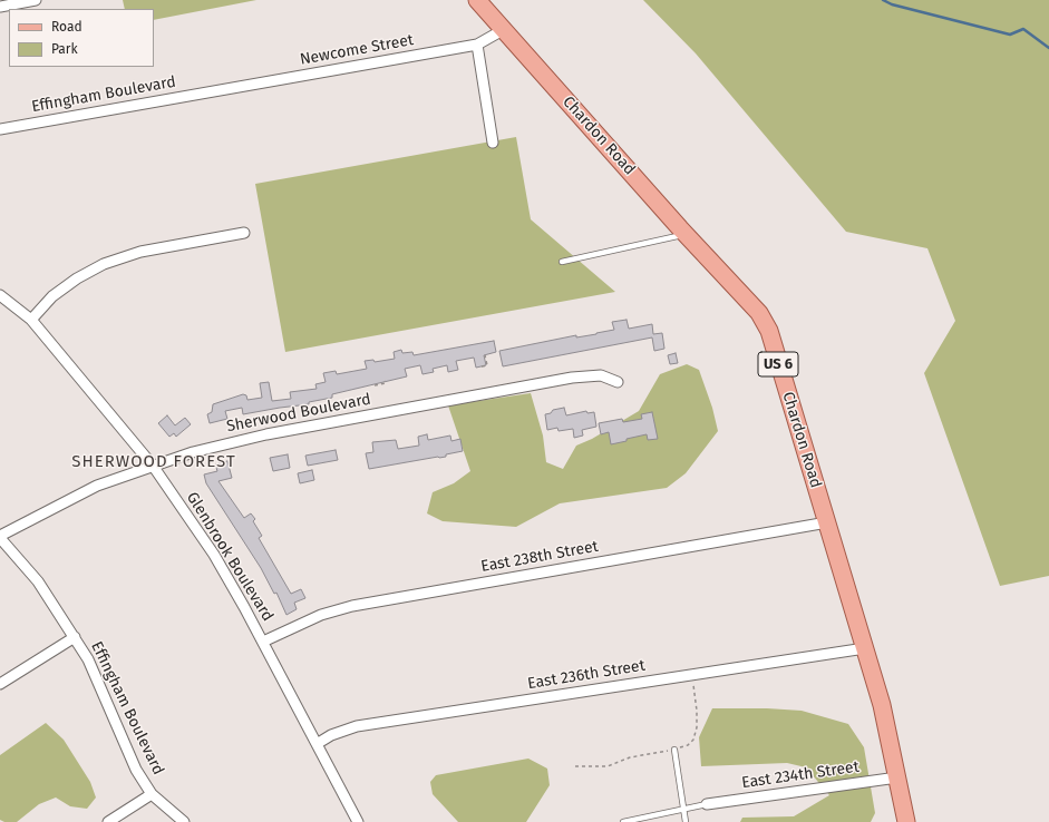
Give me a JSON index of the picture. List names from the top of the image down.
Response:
{
  "streets": {
    "main road": ["Chardon Road", "US 6"],
    "street": [
      "Newcome Street",
      "Effingham Boulevard",
      "Sherwood Boulevard",
      "Glenbrook Boulevard",
      "East 238th Street",
      "East 236th Street",
      "East 234th Street"
    ]
  },
  "crossings": [
    ["Newcome Street", "Effingham Boulevard"],
    ["Newcome Street", "Chardon Road"],
    ["Effingham Boulevard", "Sherwood Boulevard"],
    ["Chardon Road", "East 238th Street"],
    ["Chardon Road", "East 236th Street"],
    ["Chardon Road", "East 234th Street"],
    ["Sherwood Boulevard", "Glenbrook Boulevard"],
    ["Glenbrook Boulevard", "East 238th Street"],
    ["Glenbrook Boulevard", "East 236th Street"]
  ],
  "districts": ["SHERWOOD FOREST"],
  "legend": ["Road", "Park"]
}
